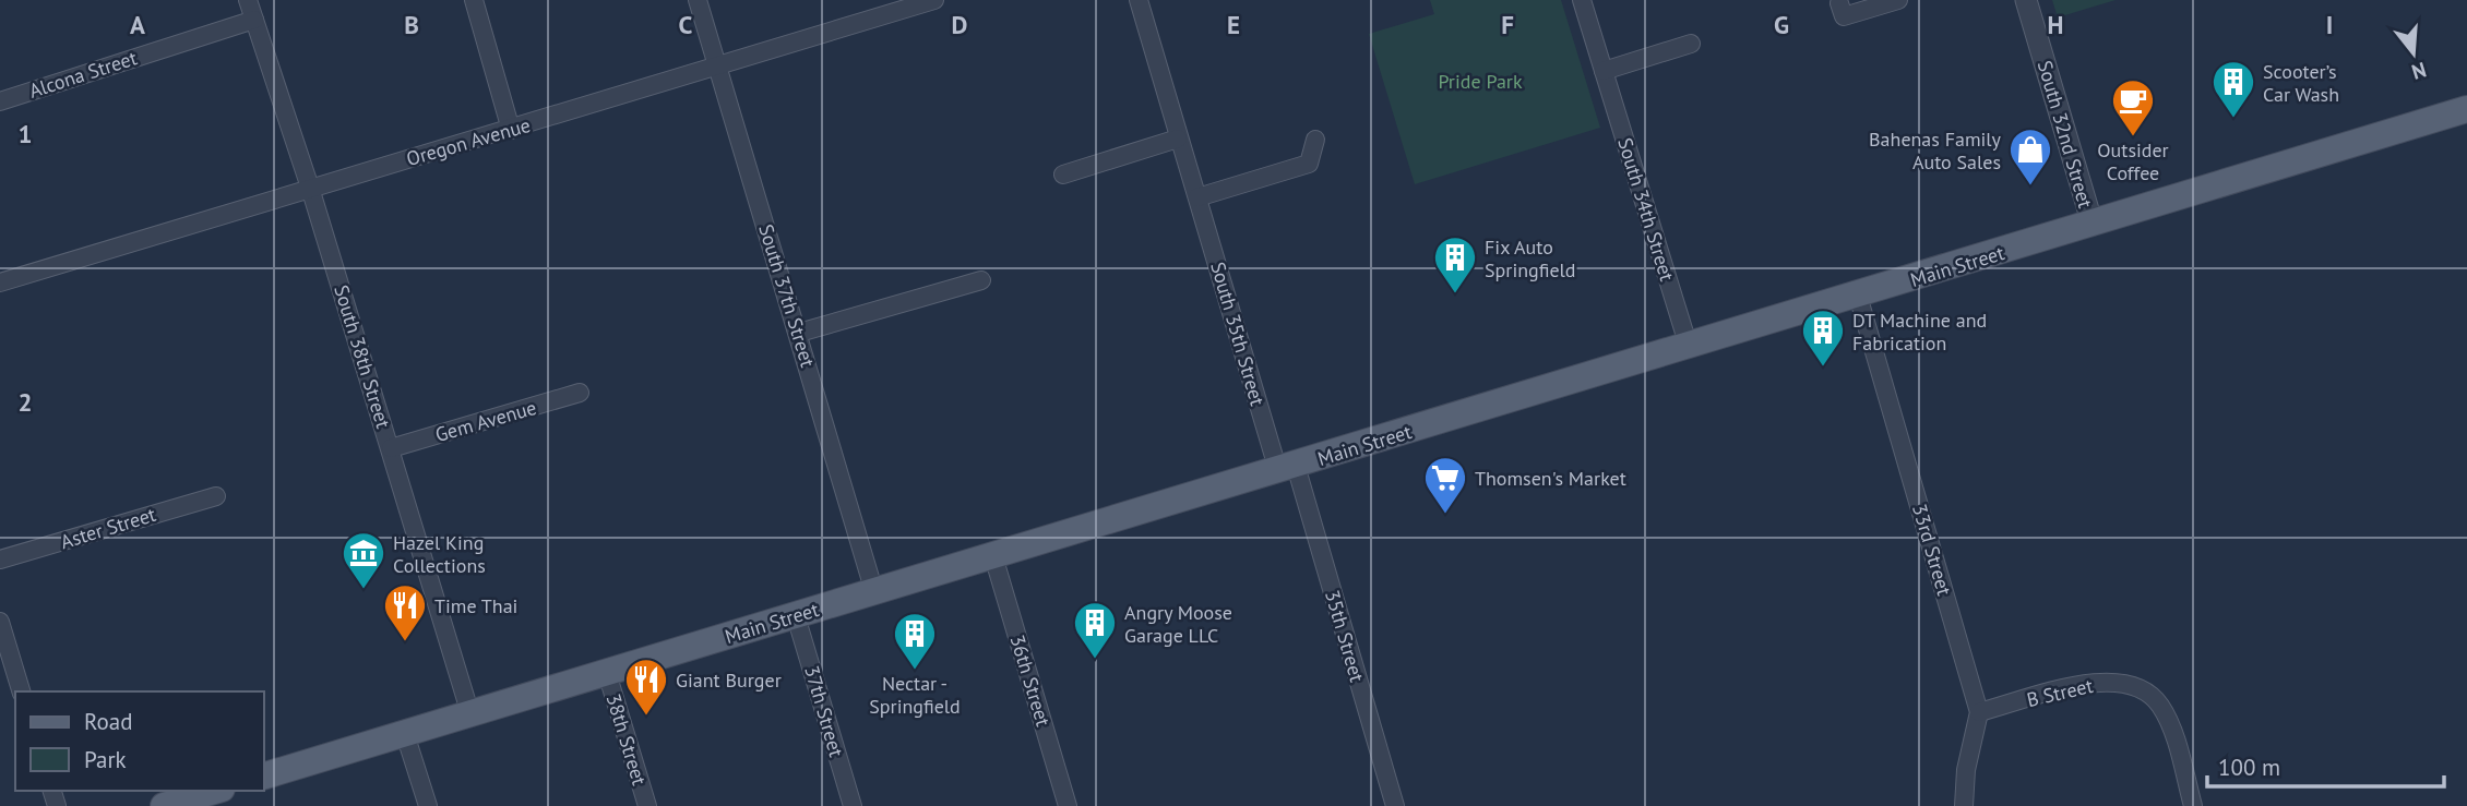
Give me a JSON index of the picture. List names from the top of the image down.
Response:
{
  "streets": {
    "main road": ["Main Street"],
    "street": [
      "Alcona Street",
      "South 32nd Street",
      "Oregon Avenue",
      "South 34th Street",
      "South 37th Street",
      "South 35th Street",
      "South 38th Street",
      "Gem Avenue",
      "Aster Street",
      "33rd Street",
      "35th Street",
      "36th Street",
      "B Street",
      "37th Street",
      "38th Street"
    ]
  },
  "crossings": [
    ["Alcona Street", "South 38th Street"],
    ["South 32nd Street", "Main Street"],
    ["Oregon Avenue", "South 37th Street"],
    ["Oregon Avenue", "South 38th Street"],
    ["South 34th Street", "Main Street"],
    ["Main Street", "South 37th Street"],
    ["Main Street", "South 35th Street"],
    ["Main Street", "South 38th Street"],
    ["Main Street", "33rd Street"],
    ["Main Street", "35th Street"],
    ["Main Street", "36th Street"],
    ["Main Street", "37th Street"],
    ["Main Street", "38th Street"],
    ["South 35th Street", "35th Street"],
    ["South 38th Street", "Gem Avenue"],
    ["33rd Street", "B Street"]
  ],
  "parks": ["Pride Park"],
  "places": {
    "building": [
      "Scooter’s Car Wash",
      "Fix Auto Springfield",
      "DT Machine and Fabrication",
      "Angry Moose Garage LLC",
      "Nectar - Springfield"
    ],
    "cafe": ["Outsider Coffee"],
    "shop": ["Bahenas Family Auto Sales"],
    "supermarket": ["Thomsen's Market"],
    "museum": ["Hazel King Collections"],
    "restaurant": ["Time Thai", "Giant Burger"]
  },
  "legend": ["Road", "Park"],
  "scale_bar": "100 m",
  "north": "bottom",
  "grid": {
    "columns": [
      "A",
      "B",
      "C",
      "D",
      "E",
      "F",
      "G",
      "H",
      "I"
    ],
    "rows": ["1", "2"]
  }
}
